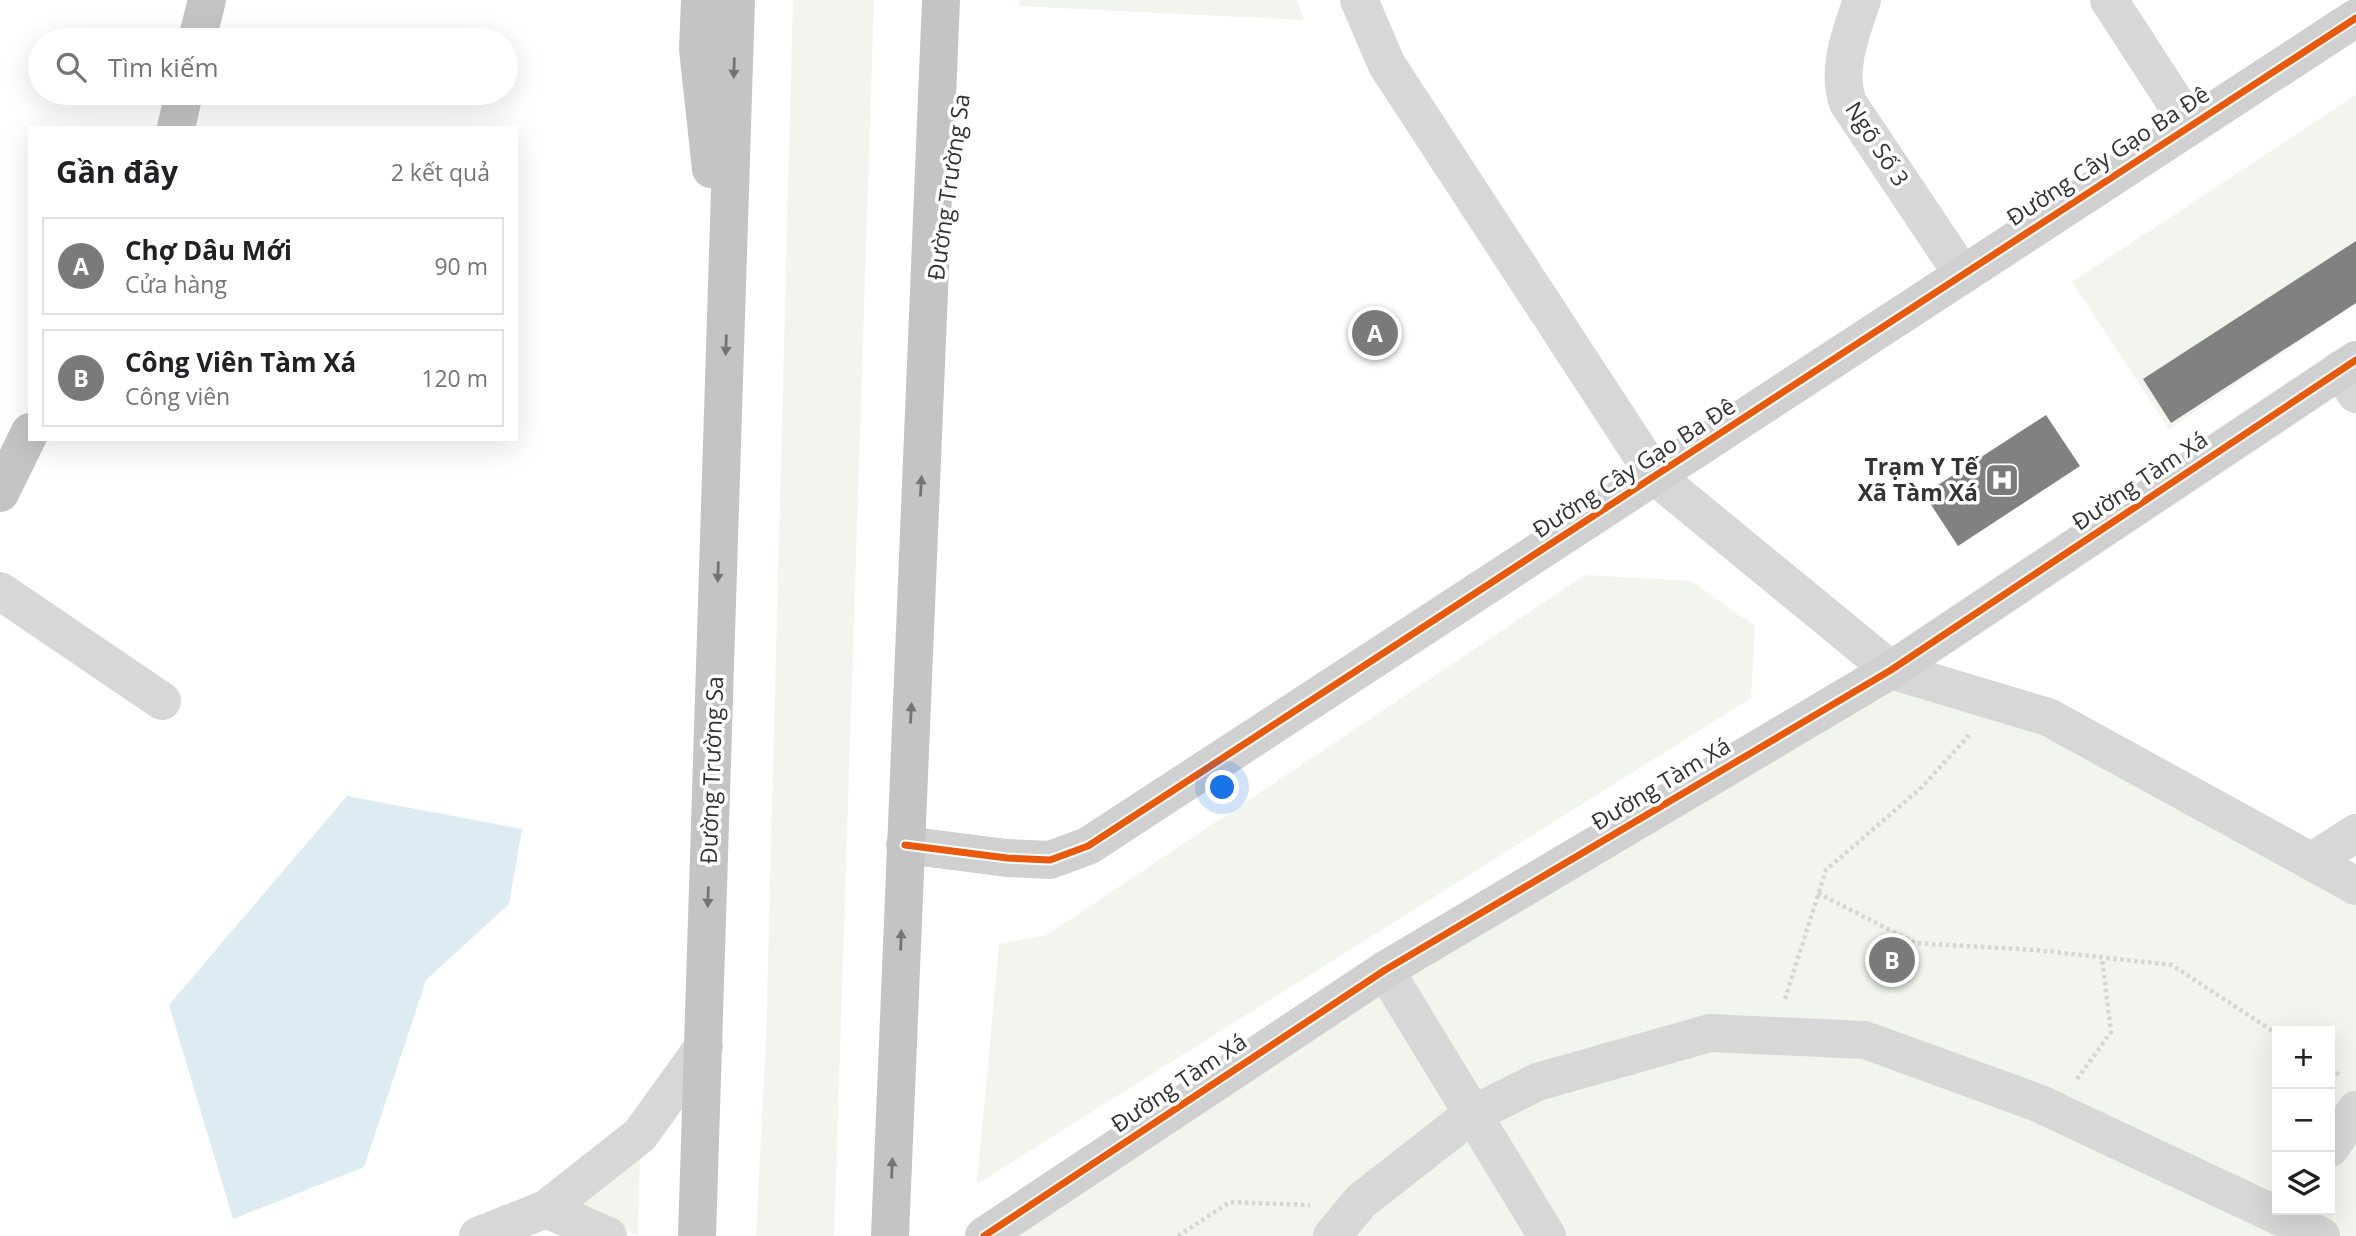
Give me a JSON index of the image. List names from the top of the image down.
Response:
{
  "streets": {
    "highway": ["Đường Trường Sa"],
    "street": ["Ngõ Số 3", "Đường Cây Gạo Ba Đê", "Đường Tàm Xá"]
  },
  "crossings": [
    ["Ngõ Số 3", "Đường Cây Gạo Ba Đê"],
    ["Đường Cây Gạo Ba Đê", "Đường Trường Sa"]
  ],
  "places": {
    "hospital": ["Trạm Y Tế Xã Tàm Xá"]
  },
  "page": {
    "search": "Tìm kiếm",
    "heading": ["Gần đây", "2 kết quả"],
    "list": [
      {
        "mark": "A",
        "name": "Chợ Dâu Mới",
        "note": "Cửa hàng",
        "value": "90 m"
      },
      {
        "mark": "B",
        "name": "Công Viên Tàm Xá",
        "note": "Công viên",
        "value": "120 m"
      }
    ],
    "pins": ["A", "B"],
    "map_buttons": ["+", "−"]
  }
}
